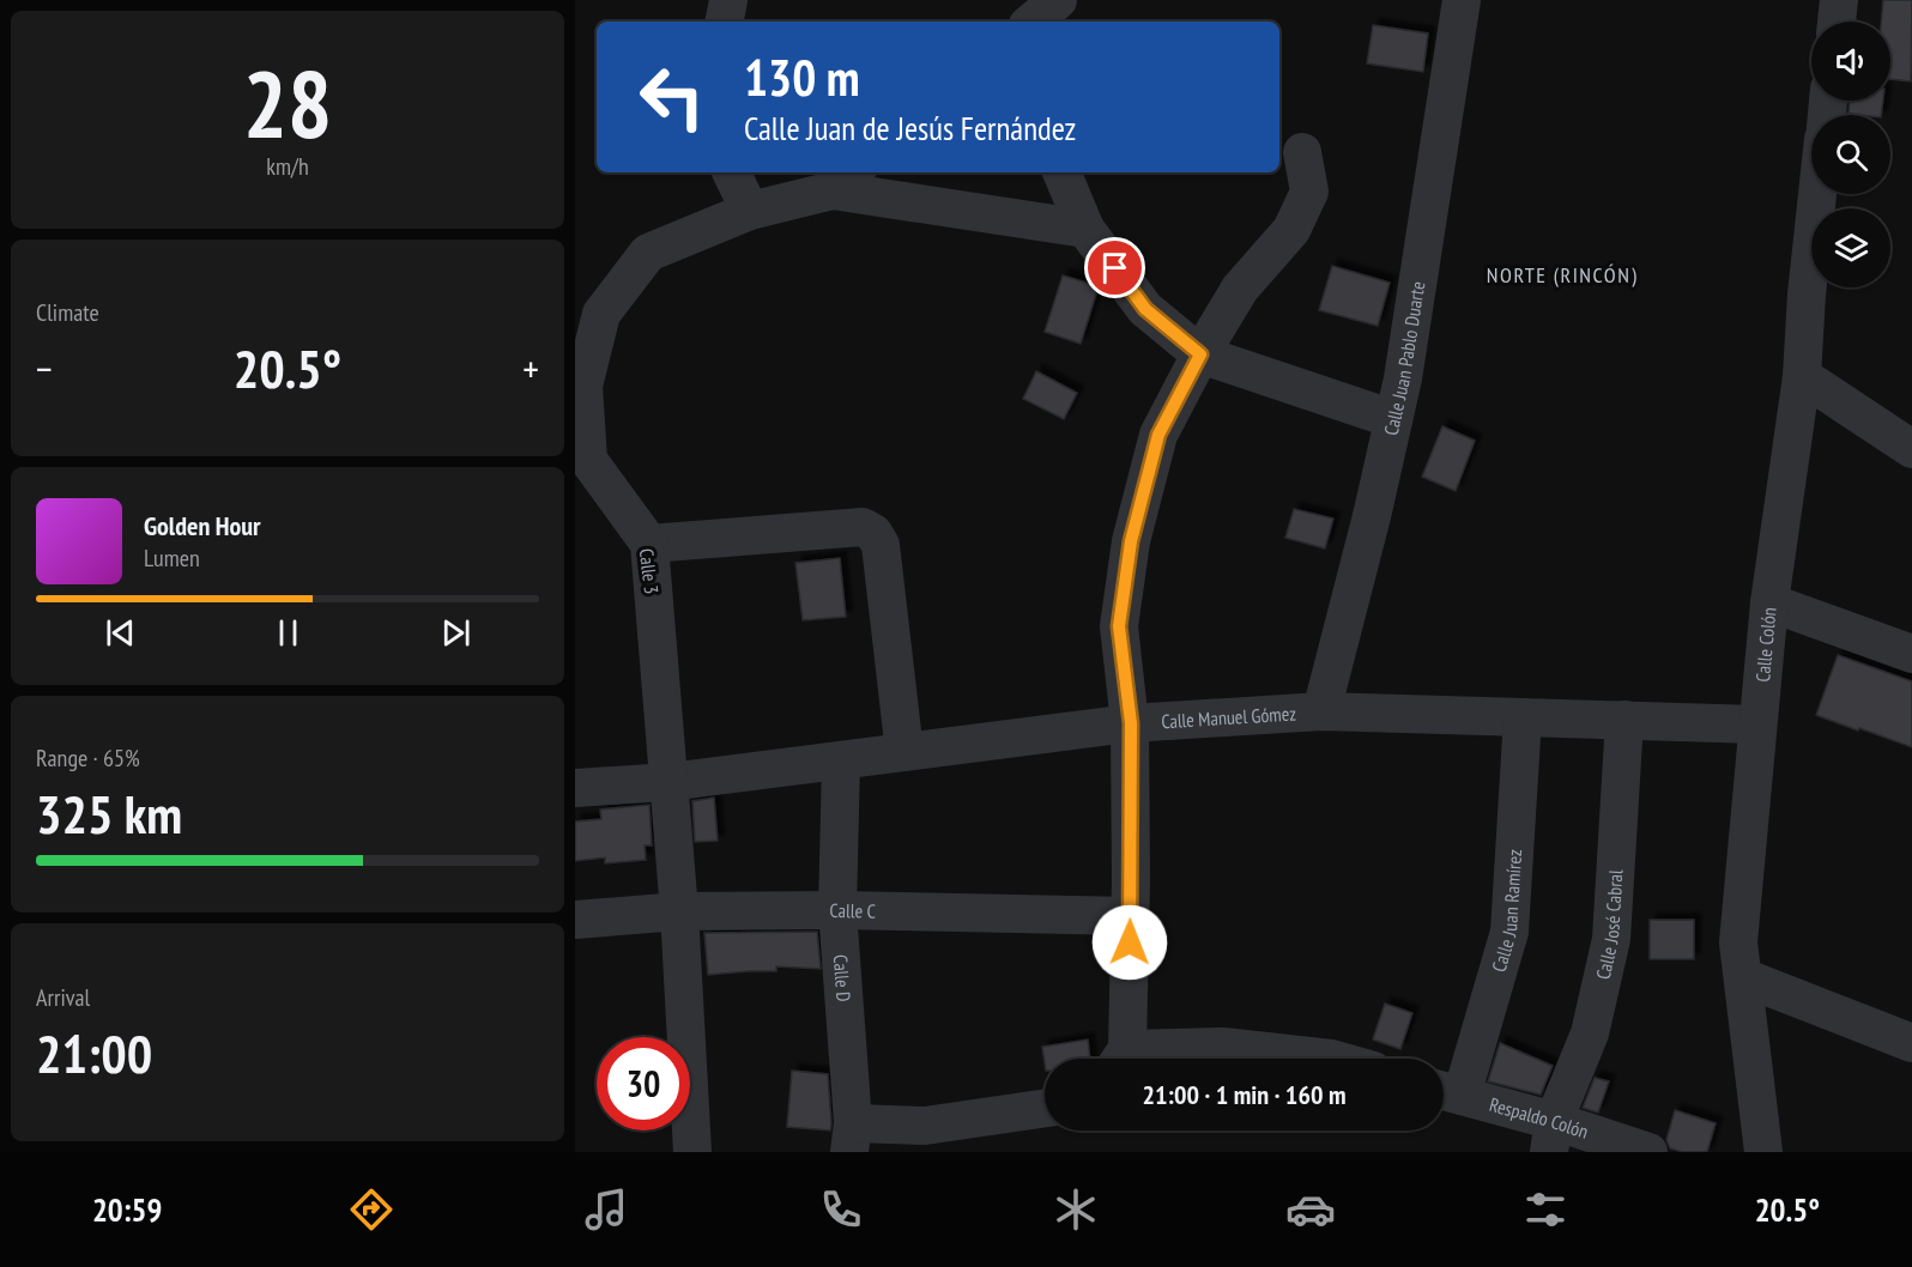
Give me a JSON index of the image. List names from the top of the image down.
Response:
{
  "streets": {
    "street": [
      "Calle Juan Pablo Duarte",
      "Calle 3",
      "Calle Colón",
      "Calle Manuel Gómez",
      "Calle Juan Ramírez",
      "Calle C",
      "Calle José Cabral",
      "Calle D",
      "Respaldo Colón"
    ]
  },
  "crossings": [
    ["Calle Juan Pablo Duarte", "Calle Manuel Gómez"],
    ["Calle 3", "Calle Manuel Gómez"],
    ["Calle 3", "Calle C"],
    ["Calle Colón", "Calle Manuel Gómez"],
    ["Calle Manuel Gómez", "Calle Juan Ramírez"],
    ["Calle Manuel Gómez", "Calle José Cabral"],
    ["Calle Manuel Gómez", "Calle D"],
    ["Calle Juan Ramírez", "Respaldo Colón"],
    ["Calle C", "Calle D"],
    ["Calle José Cabral", "Respaldo Colón"]
  ],
  "districts": ["NORTE (RINCÓN)"],
  "page": {
    "tile": [
      ["28", "km/h"],
      "Climate",
      ["Range · 65%", "325 km"],
      ["Arrival", "21:00"]
    ],
    "turn": ["130 m", "Calle Juan de Jesús Fernández"],
    "heat": ["−", "20.5°", "+"],
    "song": ["Golden Hour", "Lumen"],
    "limit": "30",
    "trip": "21:00 · 1 min · 160 m",
    "tabs": ["20:59", "20.5°"]
  }
}
